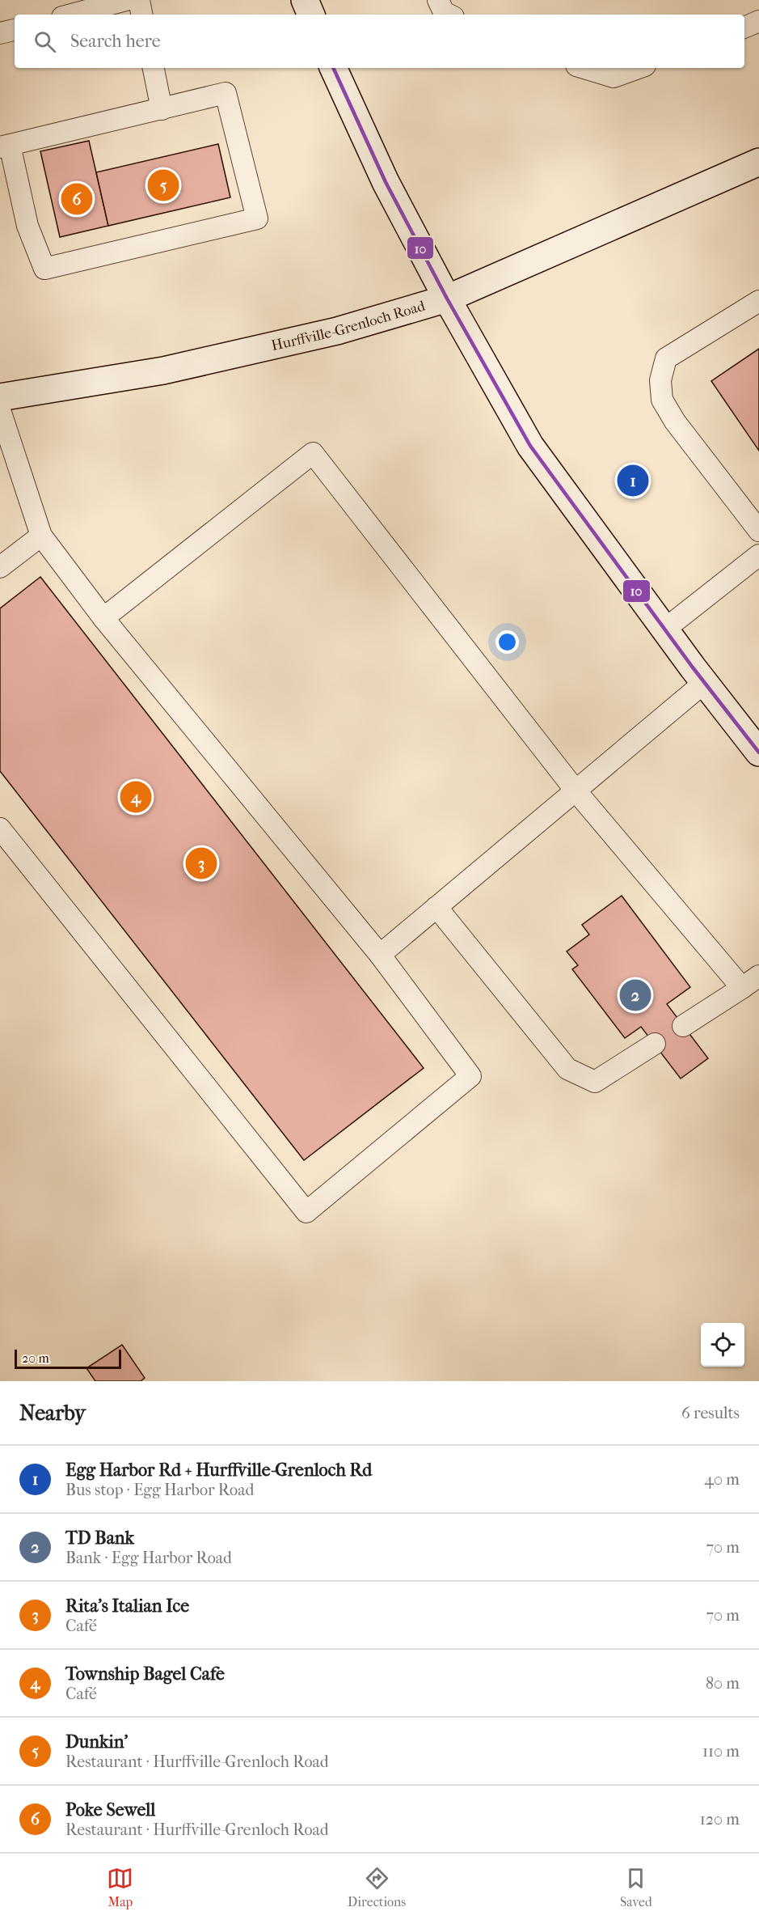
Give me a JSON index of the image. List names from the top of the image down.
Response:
{
  "streets": {
    "main road": ["Hurffville-Grenloch Road"]
  },
  "lines": ["transit line 10"],
  "scale_bar": "20 m",
  "page": {
    "search": "Search here",
    "pins": [
      "5",
      "6",
      "1",
      "4",
      "3",
      "2"
    ],
    "scale": "20 m",
    "heading": ["Nearby", "6 results"],
    "list": [
      {
        "mark": "1",
        "name": "Egg Harbor Rd + Hurffville-Grenloch Rd",
        "note": "Bus stop · Egg Harbor Road",
        "value": "40 m"
      },
      {
        "mark": "2",
        "name": "TD Bank",
        "note": "Bank · Egg Harbor Road",
        "value": "70 m"
      },
      {
        "mark": "3",
        "name": "Rita's Italian Ice",
        "note": "Café",
        "value": "70 m"
      },
      {
        "mark": "4",
        "name": "Township Bagel Cafe",
        "note": "Café",
        "value": "80 m"
      },
      {
        "mark": "5",
        "name": "Dunkin'",
        "note": "Restaurant · Hurffville-Grenloch Road",
        "value": "110 m"
      },
      {
        "mark": "6",
        "name": "Poke Sewell",
        "note": "Restaurant · Hurffville-Grenloch Road",
        "value": "120 m"
      }
    ],
    "nav": ["Map", "Directions", "Saved"]
  }
}
